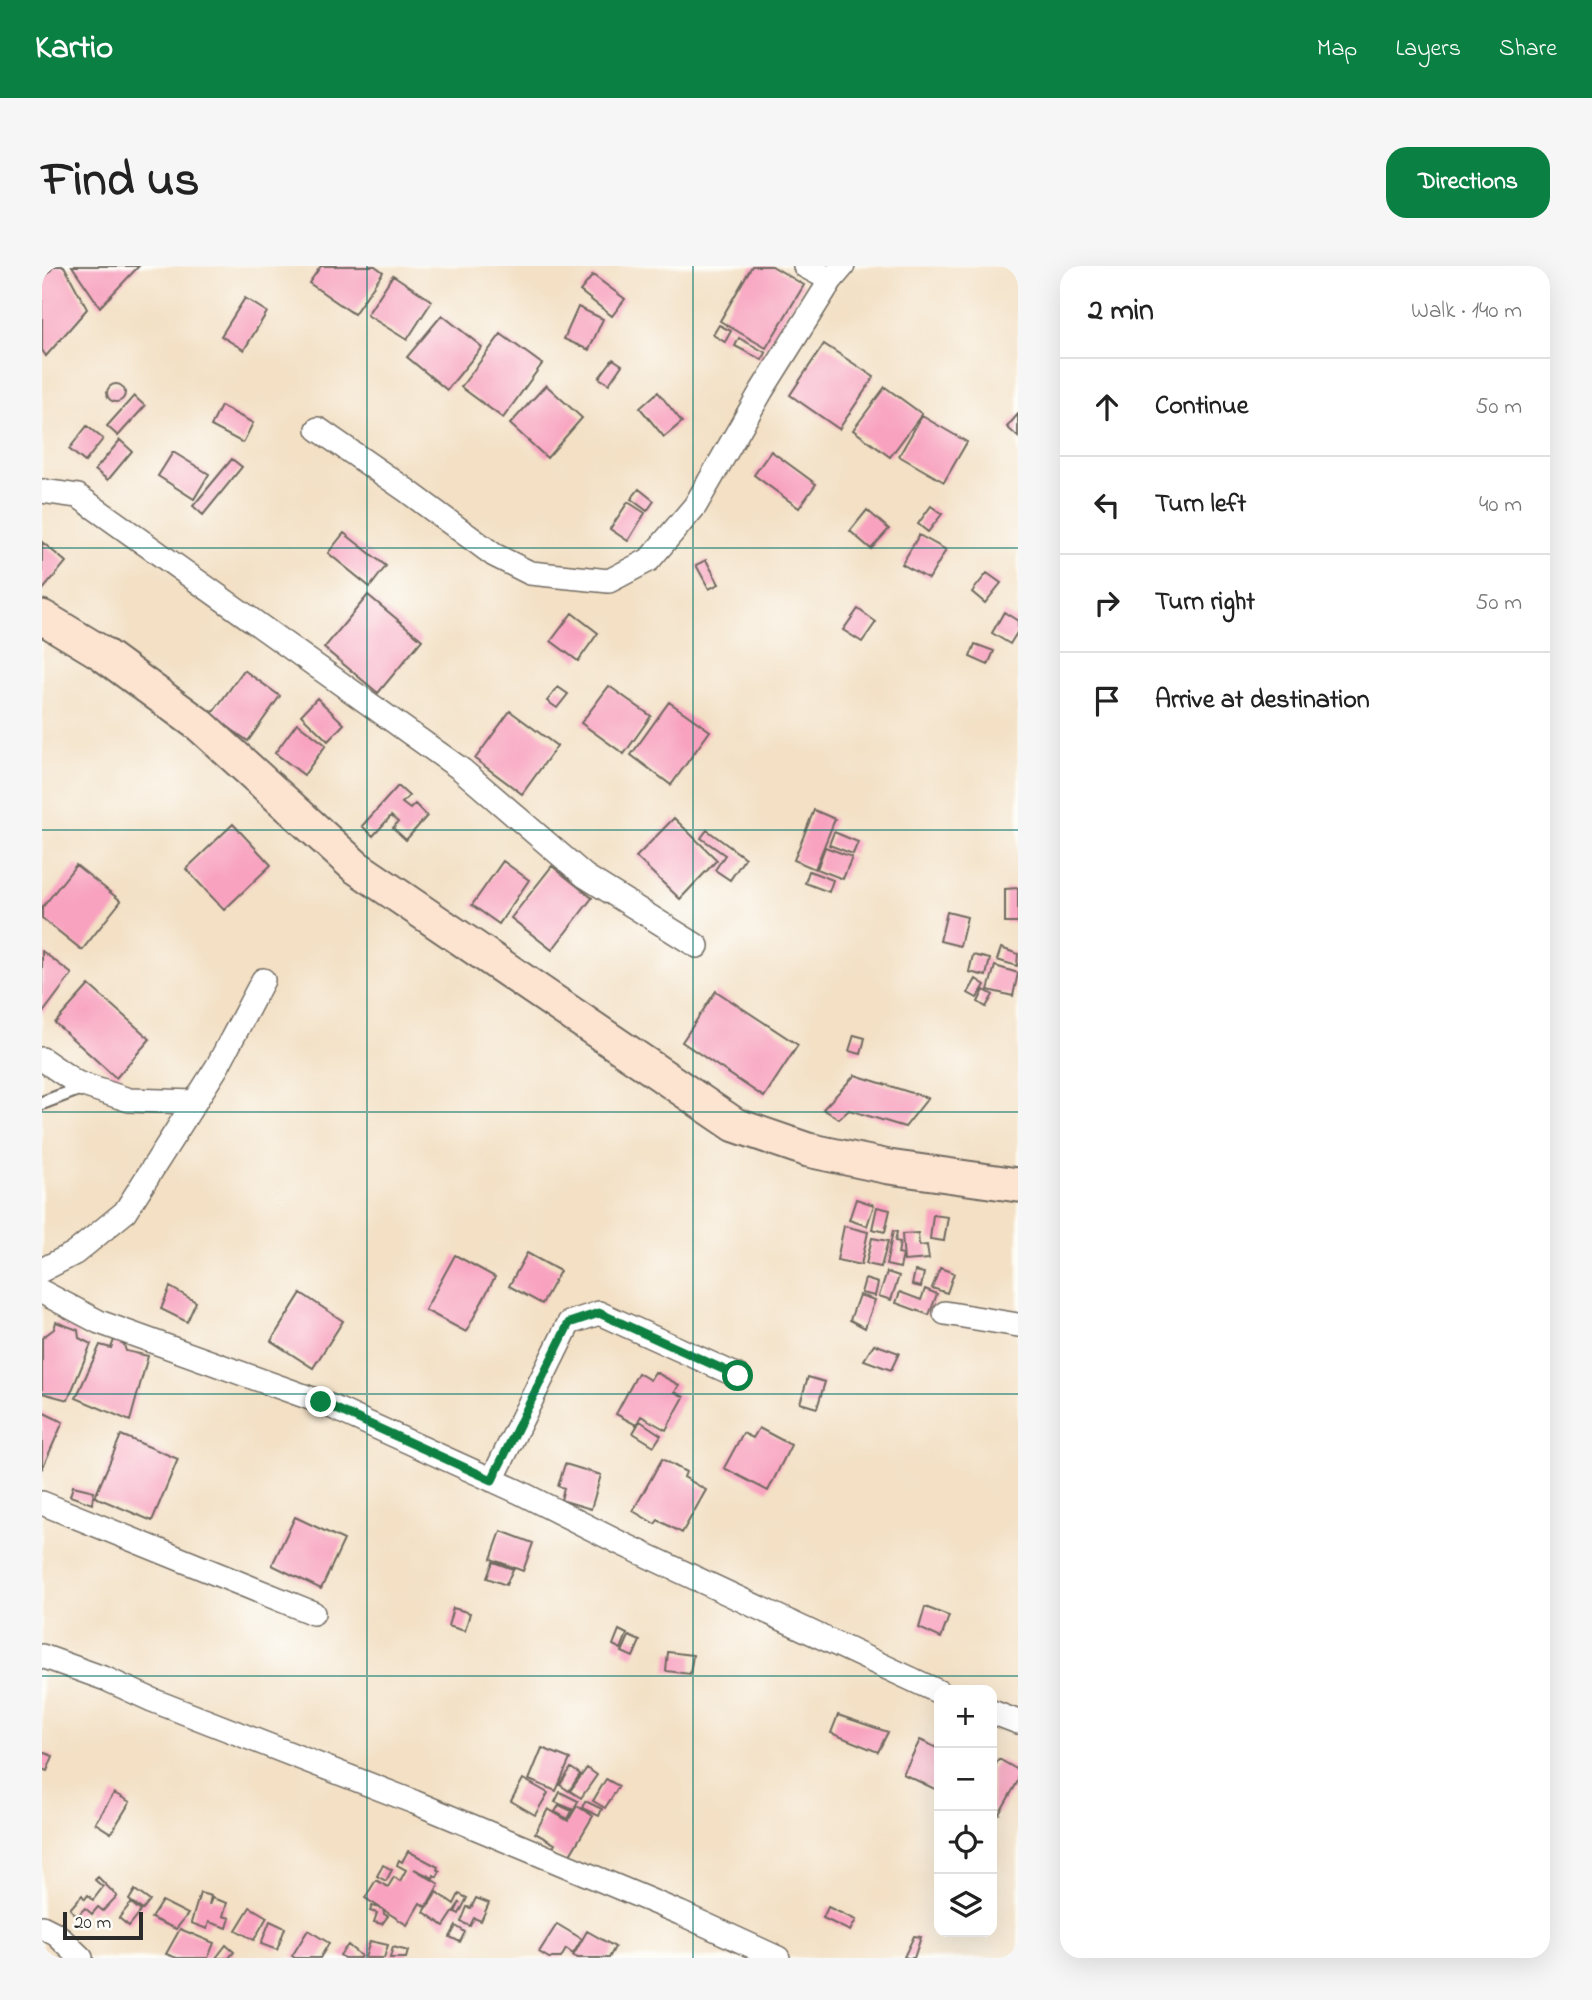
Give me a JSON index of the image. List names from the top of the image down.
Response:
{
  "scale_bar": "20 m",
  "page": {
    "header": "Kartio",
    "nav": ["Map", "Layers", "Share"],
    "title": "Find us",
    "buttons": "Directions",
    "heading": ["2 min", "Walk · 140 m"],
    "list": [
      ["Continue", "50 m"],
      ["Turn left", "40 m"],
      ["Turn right", "50 m"],
      "Arrive at destination"
    ],
    "map_buttons": ["+", "−"],
    "scale": "20 m"
  }
}
